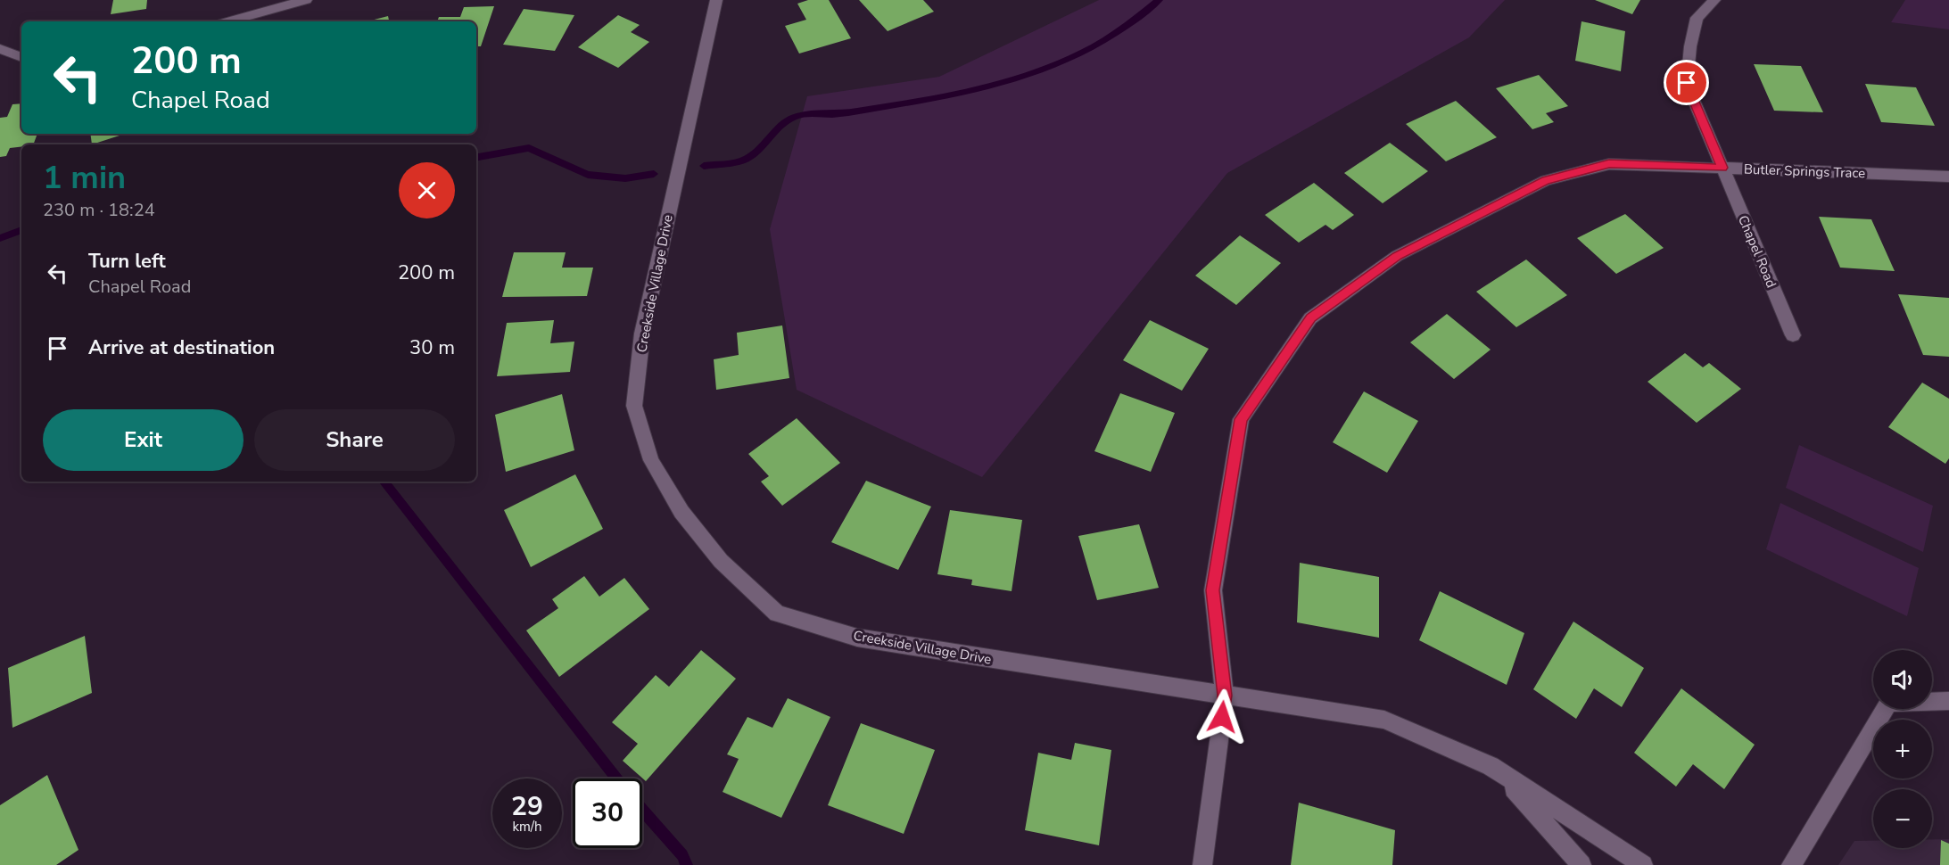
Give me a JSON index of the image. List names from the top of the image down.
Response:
{
  "streets": {
    "street": ["Butler Springs Trace", "Chapel Road", "Creekside Village Drive"]
  },
  "crossings": [
    ["Butler Springs Trace", "Chapel Road"],
    ["Butler Springs Trace", "Creekside Village Drive"]
  ],
  "page": {
    "turn": ["200 m", "Chapel Road"],
    "heading": ["1 min", "230 m · 18:24"],
    "list": [
      {
        "name": "Turn left",
        "note": "Chapel Road",
        "value": "200 m"
      },
      {
        "name": "Arrive at destination",
        "value": "30 m"
      }
    ],
    "buttons": ["Exit", "Share"],
    "map_buttons": ["+", "−"],
    "speed": "29 km/h",
    "limit": "30"
  }
}
